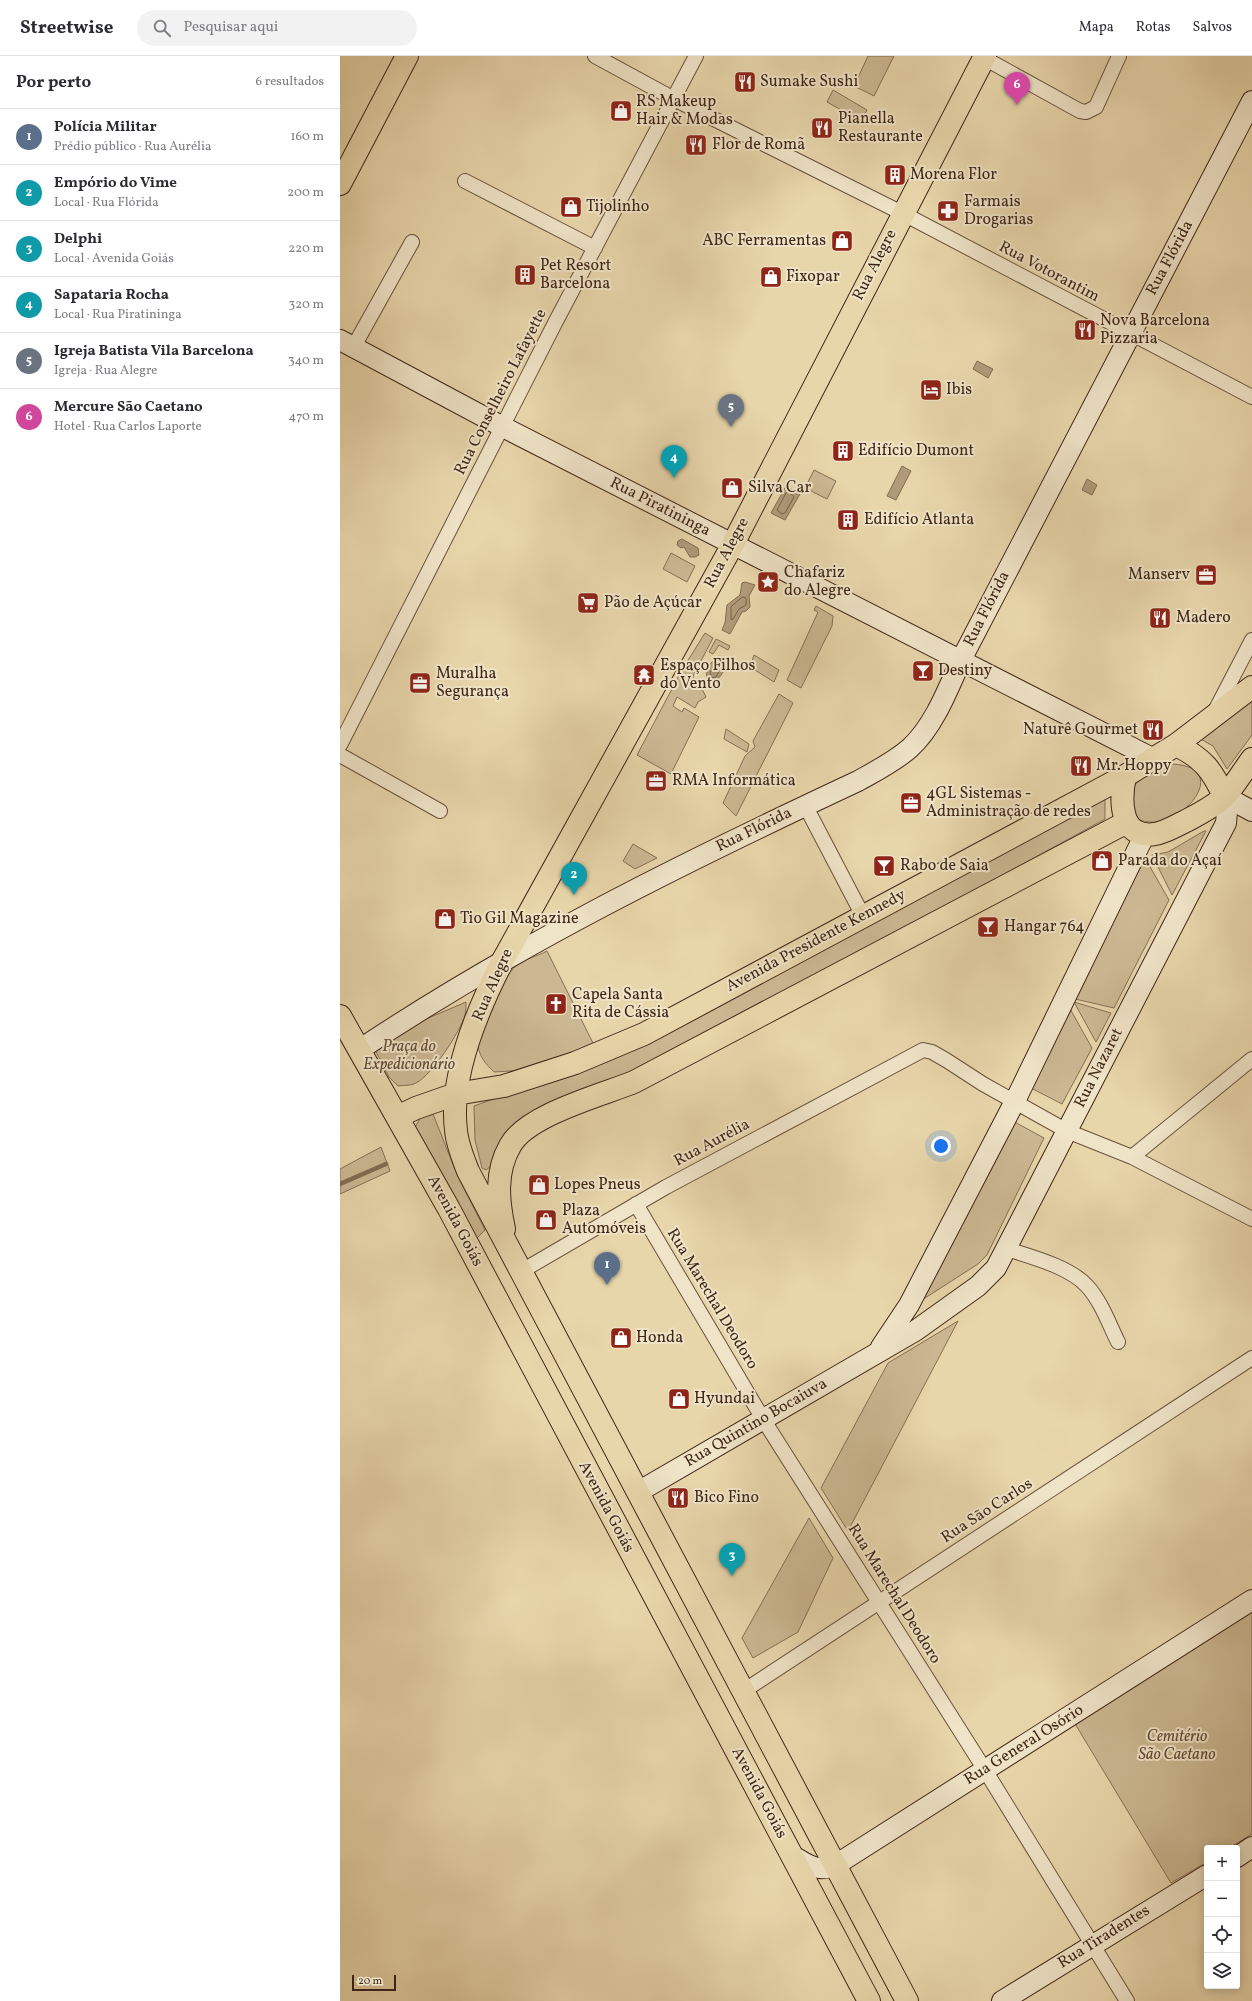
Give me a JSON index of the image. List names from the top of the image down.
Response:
{
  "streets": {
    "main road": ["Rua Alegre", "Avenida Presidente Kennedy", "Avenida Goiás"],
    "street": [
      "Rua Flórida",
      "Rua Votorantim",
      "Rua Conselheiro Lafayette",
      "Rua Piratininga",
      "Rua Nazaret",
      "Rua Aurélia",
      "Rua Marechal Deodoro",
      "Rua Quintino Bocaiuva",
      "Rua São Carlos",
      "Rua General Osório",
      "Rua Tiradentes"
    ]
  },
  "crossings": [
    ["Rua Flórida", "Rua Alegre"],
    ["Rua Flórida", "Rua Votorantim"],
    ["Rua Flórida", "Rua Piratininga"],
    ["Rua Alegre", "Rua Votorantim"],
    ["Rua Alegre", "Rua Piratininga"],
    ["Rua Alegre", "Avenida Presidente Kennedy"],
    ["Rua Alegre", "Avenida Goiás"],
    ["Rua Votorantim", "Rua Conselheiro Lafayette"],
    ["Rua Conselheiro Lafayette", "Rua Piratininga"],
    ["Rua Piratininga", "Avenida Presidente Kennedy"],
    ["Rua Piratininga", "Rua Nazaret"],
    ["Avenida Presidente Kennedy", "Rua Nazaret"],
    ["Avenida Presidente Kennedy", "Avenida Goiás"],
    ["Rua Nazaret", "Rua Quintino Bocaiuva"],
    ["Rua Aurélia", "Avenida Goiás"],
    ["Rua Aurélia", "Rua Marechal Deodoro"],
    ["Avenida Goiás", "Rua Quintino Bocaiuva"],
    ["Avenida Goiás", "Rua São Carlos"],
    ["Avenida Goiás", "Rua General Osório"],
    ["Rua Marechal Deodoro", "Rua Quintino Bocaiuva"],
    ["Rua Marechal Deodoro", "Rua São Carlos"],
    ["Rua Marechal Deodoro", "Rua General Osório"],
    ["Rua Marechal Deodoro", "Rua Tiradentes"]
  ],
  "parks": ["Praça do Expedicionário", "Cemitério São Caetano"],
  "places": {
    "restaurant": [
      "Sumake Sushi",
      "Pianella Restaurante",
      "Flor de Romã",
      "Nova Barcelona Pizzaria",
      "Madero",
      "Naturê Gourmet",
      "Mr. Hoppy",
      "Bico Fino"
    ],
    "shop": [
      "RS Makeup Hair & Modas",
      "Tijolinho",
      "ABC Ferramentas",
      "Fixopar",
      "Silva Car",
      "Parada do Açaí",
      "Tio Gil Magazine",
      "Lopes Pneus",
      "Plaza Automóveis",
      "Honda",
      "Hyundai"
    ],
    "building": [
      "Morena Flor",
      "Pet Resort Barcelona",
      "Edifício Dumont",
      "Edifício Atlanta"
    ],
    "pharmacy": ["Farmais Drogarias"],
    "hotel": ["Ibis"],
    "office": [
      "Manserv",
      "Muralha Segurança",
      "RMA Informática",
      "4GL Sistemas - Administração de redes"
    ],
    "place": ["Chafariz do Alegre"],
    "supermarket": ["Pão de Açúcar"],
    "bar": ["Destiny", "Rabo de Saia", "Hangar 764"],
    "temple": ["Espaço Filhos do Vento"],
    "church": ["Capela Santa Rita de Cássia"]
  },
  "scale_bar": "20 m",
  "page": {
    "header": "Streetwise",
    "search": "Pesquisar aqui",
    "nav": ["Mapa", "Rotas", "Salvos"],
    "heading": ["Por perto", "6 resultados"],
    "pins": [
      "6",
      "5",
      "4",
      "2",
      "1",
      "3"
    ],
    "list": [
      {
        "mark": "1",
        "name": "Polícia Militar",
        "note": "Prédio público · Rua Aurélia",
        "value": "160 m"
      },
      {
        "mark": "2",
        "name": "Empório do Vime",
        "note": "Local · Rua Flórida",
        "value": "200 m"
      },
      {
        "mark": "3",
        "name": "Delphi",
        "note": "Local · Avenida Goiás",
        "value": "220 m"
      },
      {
        "mark": "4",
        "name": "Sapataria Rocha",
        "note": "Local · Rua Piratininga",
        "value": "320 m"
      },
      {
        "mark": "5",
        "name": "Igreja Batista Vila Barcelona",
        "note": "Igreja · Rua Alegre",
        "value": "340 m"
      },
      {
        "mark": "6",
        "name": "Mercure São Caetano",
        "note": "Hotel · Rua Carlos Laporte",
        "value": "470 m"
      }
    ],
    "map_buttons": ["+", "−"],
    "scale": "20 m"
  }
}
